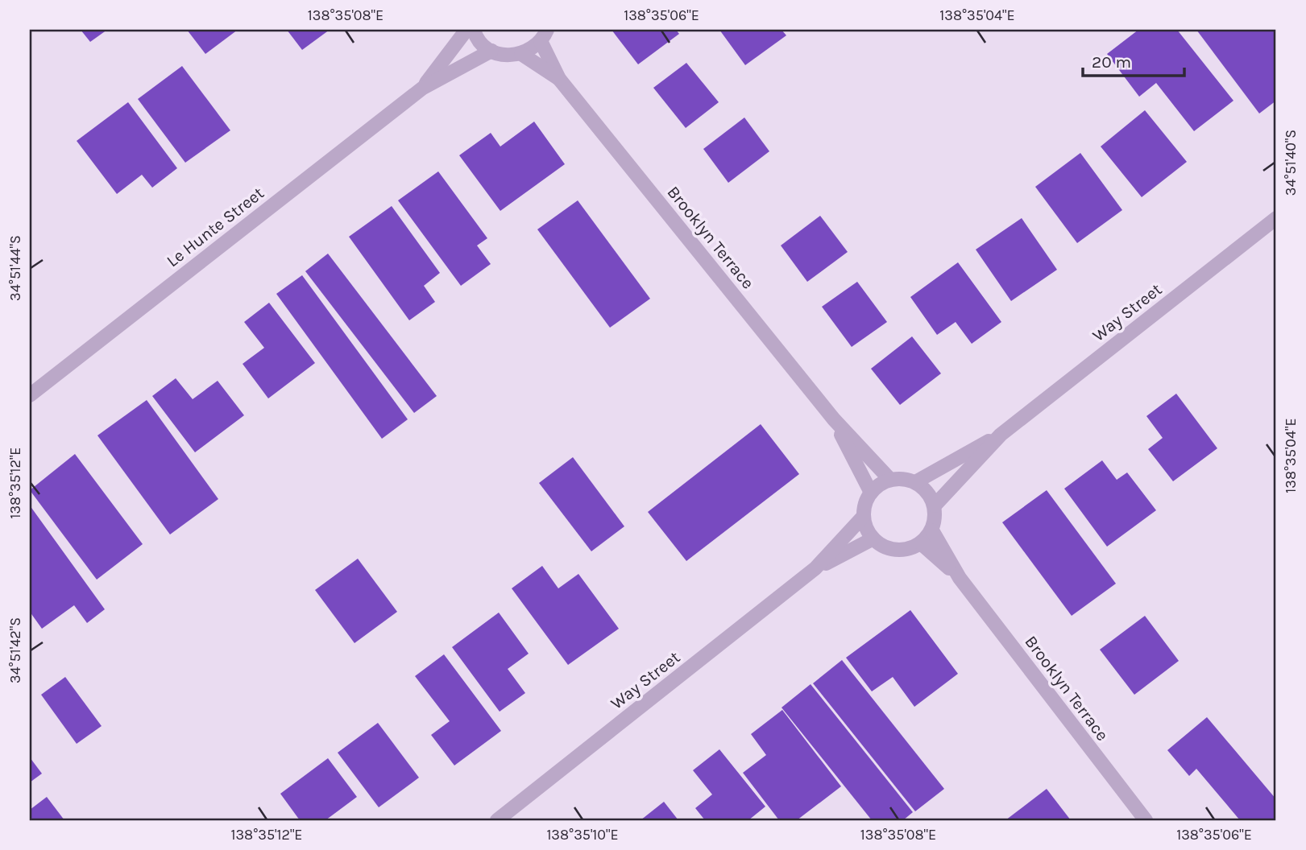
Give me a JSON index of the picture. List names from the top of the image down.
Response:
{
  "streets": {
    "street": ["Le Hunte Street", "Brooklyn Terrace", "Way Street"]
  },
  "crossings": [
    ["Brooklyn Terrace", "Way Street"]
  ],
  "scale_bar": "20 m",
  "coordinates": [
    "138°35'08\"E",
    "138°35'06\"E",
    "138°35'04\"E",
    "34°51'40\"S",
    "34°51'44\"S",
    "138°35'12\"E",
    "34°51'42\"S",
    "138°35'10\"E"
  ]
}
